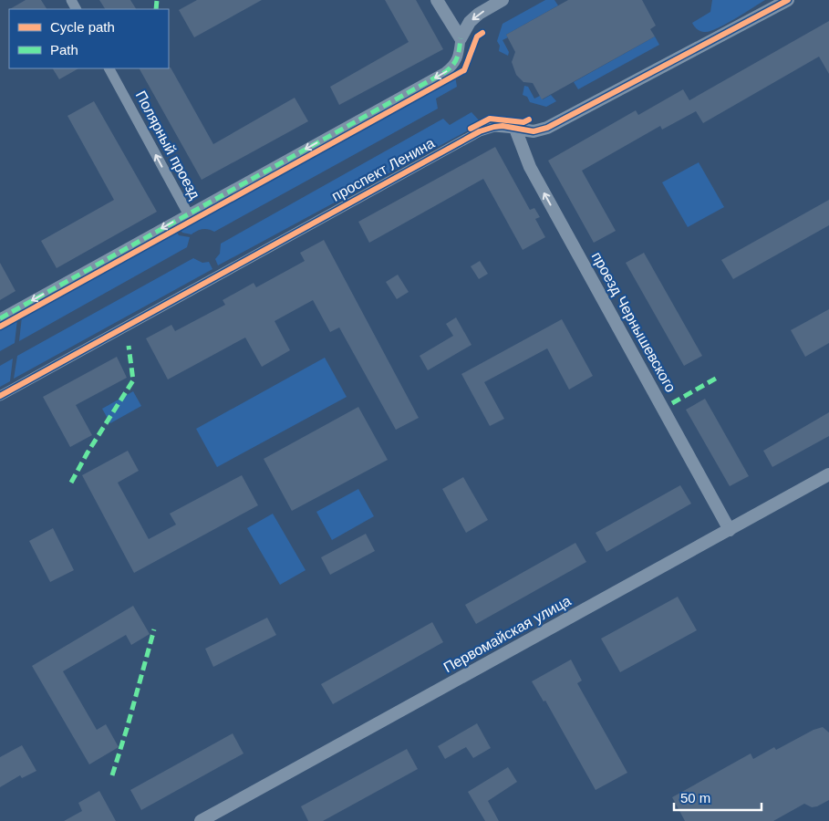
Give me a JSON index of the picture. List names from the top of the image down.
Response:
{
  "streets": {
    "street": [
      "Полярный проезд",
      "проспект Ленина",
      "проезд Чернышевского",
      "Первомайская улица"
    ]
  },
  "crossings": [
    ["проспект Ленина", "проезд Чернышевского"],
    ["проезд Чернышевского", "Первомайская улица"]
  ],
  "one_way": ["Полярный проезд", "проезд Чернышевского"],
  "legend": ["Cycle path", "Path"],
  "scale_bar": "50 m"
}
